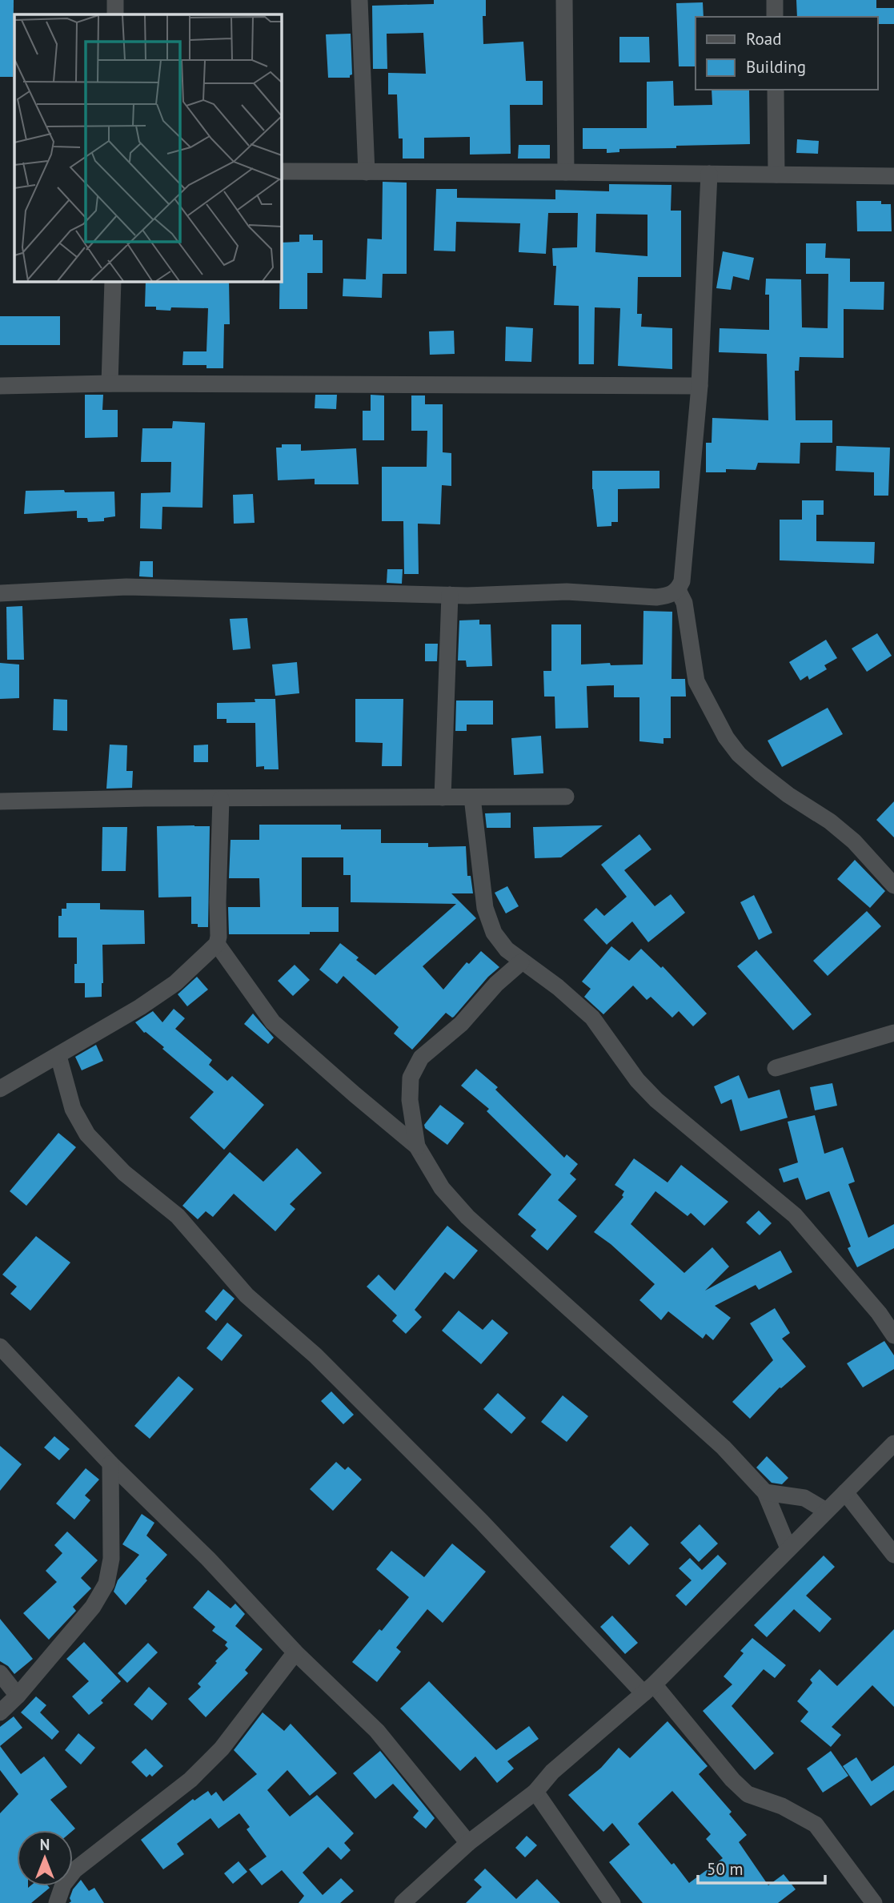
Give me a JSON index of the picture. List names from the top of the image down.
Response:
{
  "legend": ["Road", "Building"],
  "scale_bar": "50 m",
  "north": "top"
}
